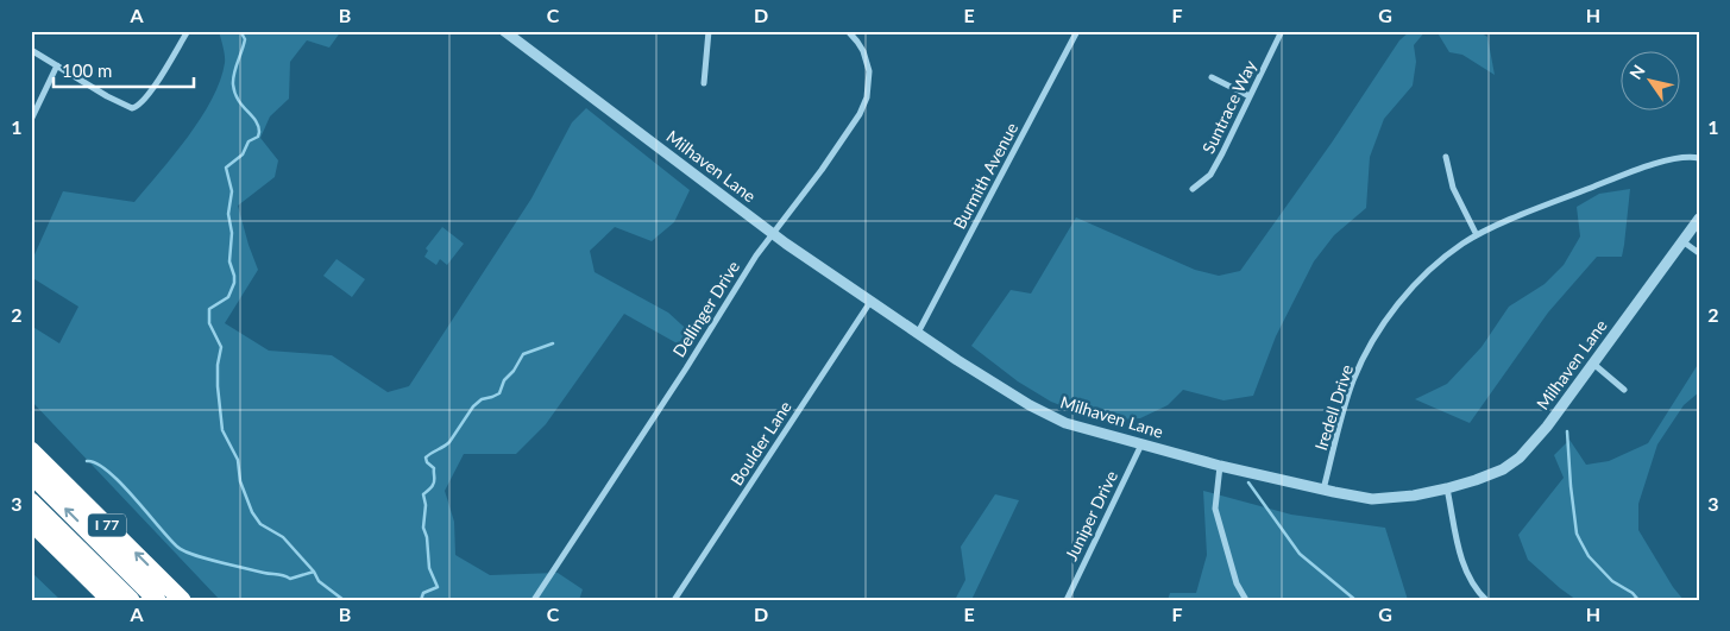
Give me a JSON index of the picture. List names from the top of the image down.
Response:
{
  "streets": {
    "highway": ["I 77"],
    "street": [
      "Suntrace Way",
      "Milhaven Lane",
      "Burmith Avenue",
      "Dellinger Drive",
      "Iredell Drive",
      "Boulder Lane",
      "Juniper Drive"
    ]
  },
  "crossings": [
    ["Milhaven Lane", "Burmith Avenue"],
    ["Milhaven Lane", "Dellinger Drive"],
    ["Milhaven Lane", "Iredell Drive"],
    ["Milhaven Lane", "Boulder Lane"],
    ["Milhaven Lane", "Juniper Drive"]
  ],
  "scale_bar": "100 m",
  "north": "top left",
  "grid": {
    "columns": [
      "A",
      "B",
      "C",
      "D",
      "E",
      "F",
      "G",
      "H"
    ],
    "rows": ["1", "2", "3"]
  }
}
